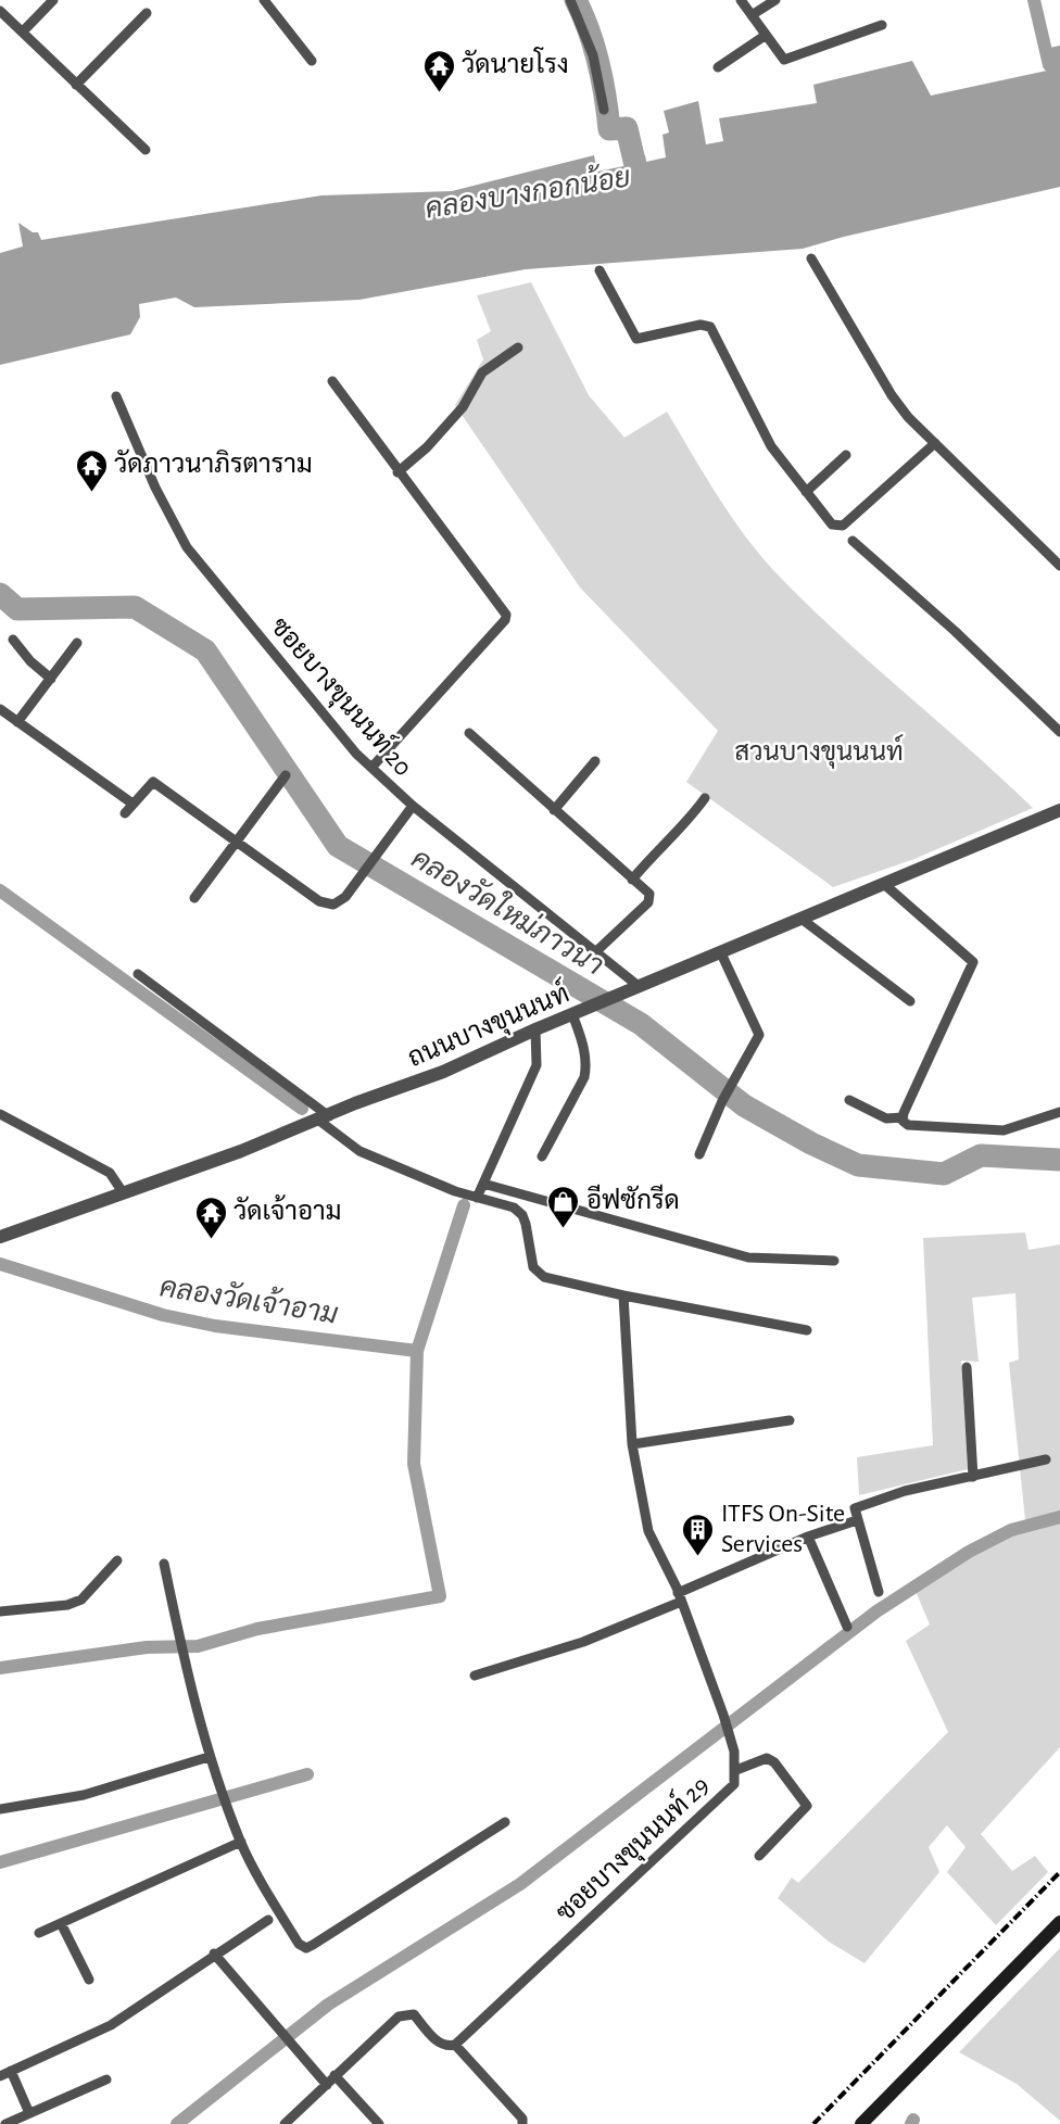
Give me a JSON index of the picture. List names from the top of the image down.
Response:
{
  "streets": {
    "street": ["ซอยบางขุนนนท์ 20", "ถนนบางขุนนนท์", "ซอยบางขุนนนท์ 29"]
  },
  "crossings": [
    ["ซอยบางขุนนนท์ 20", "ถนนบางขุนนนท์"]
  ],
  "water": ["คลองบางกอกน้อย", "คลองวัดใหม่ภาวนา", "คลองวัดเจ้าอาม"],
  "parks": ["สวนบางขุนนนท์"],
  "places": {
    "temple": ["วัดนายโรง", "วัดภาวนาภิรตาราม", "วัดเจ้าอาม"],
    "shop": ["อีฟซักรีด"],
    "building": ["ITFS On-Site Services"]
  }
}
